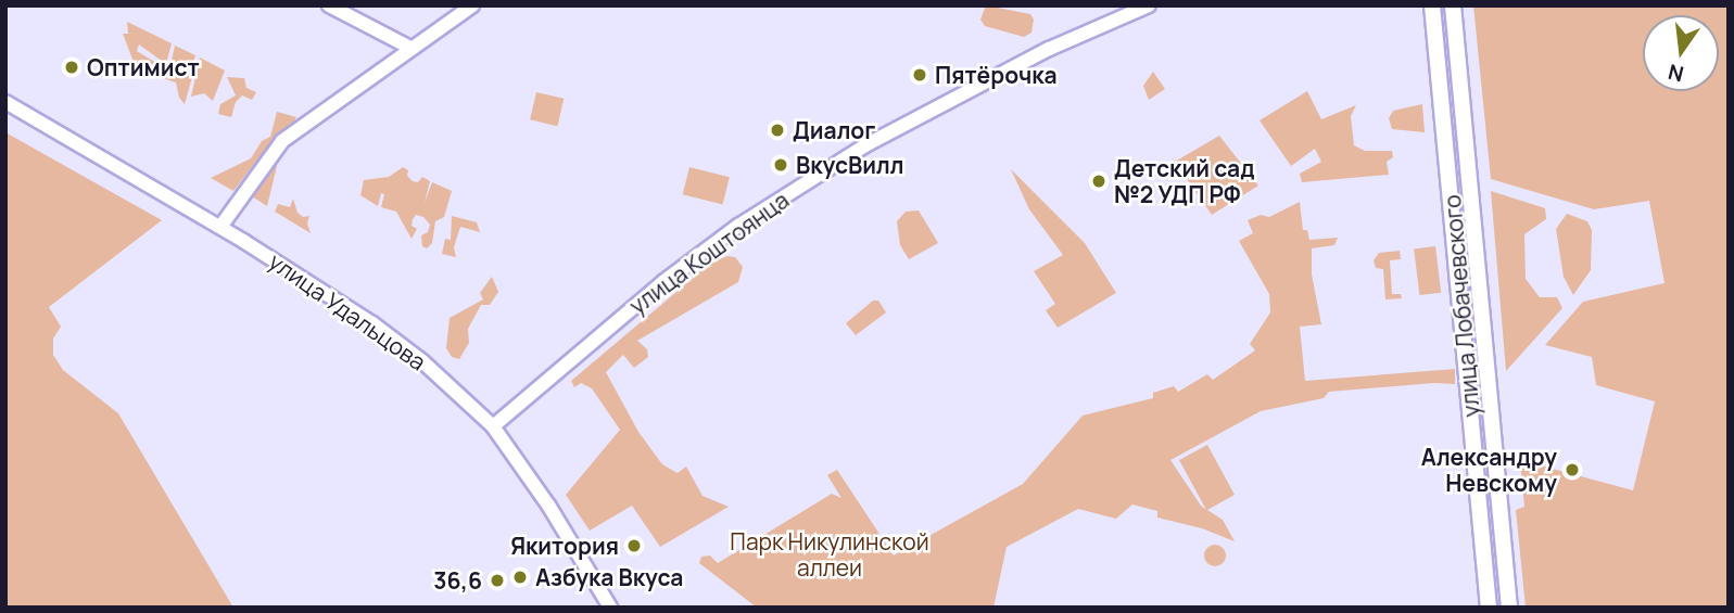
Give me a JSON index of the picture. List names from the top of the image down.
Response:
{
  "streets": {
    "main road": ["улица Лобачевского"],
    "street": ["улица Коштоянца", "улица Удальцова"]
  },
  "crossings": [
    ["улица Коштоянца", "улица Удальцова"]
  ],
  "parks": ["Парк Никулинской аллеи"],
  "places": [
    "Оптимист",
    "Пятёрочка",
    "Диалог",
    "ВкусВилл",
    "Детский сад №2 УДП РФ",
    "Александру Невскому",
    "Якитория",
    "Азбука Вкуса",
    "36,6"
  ],
  "north": "bottom"
}
